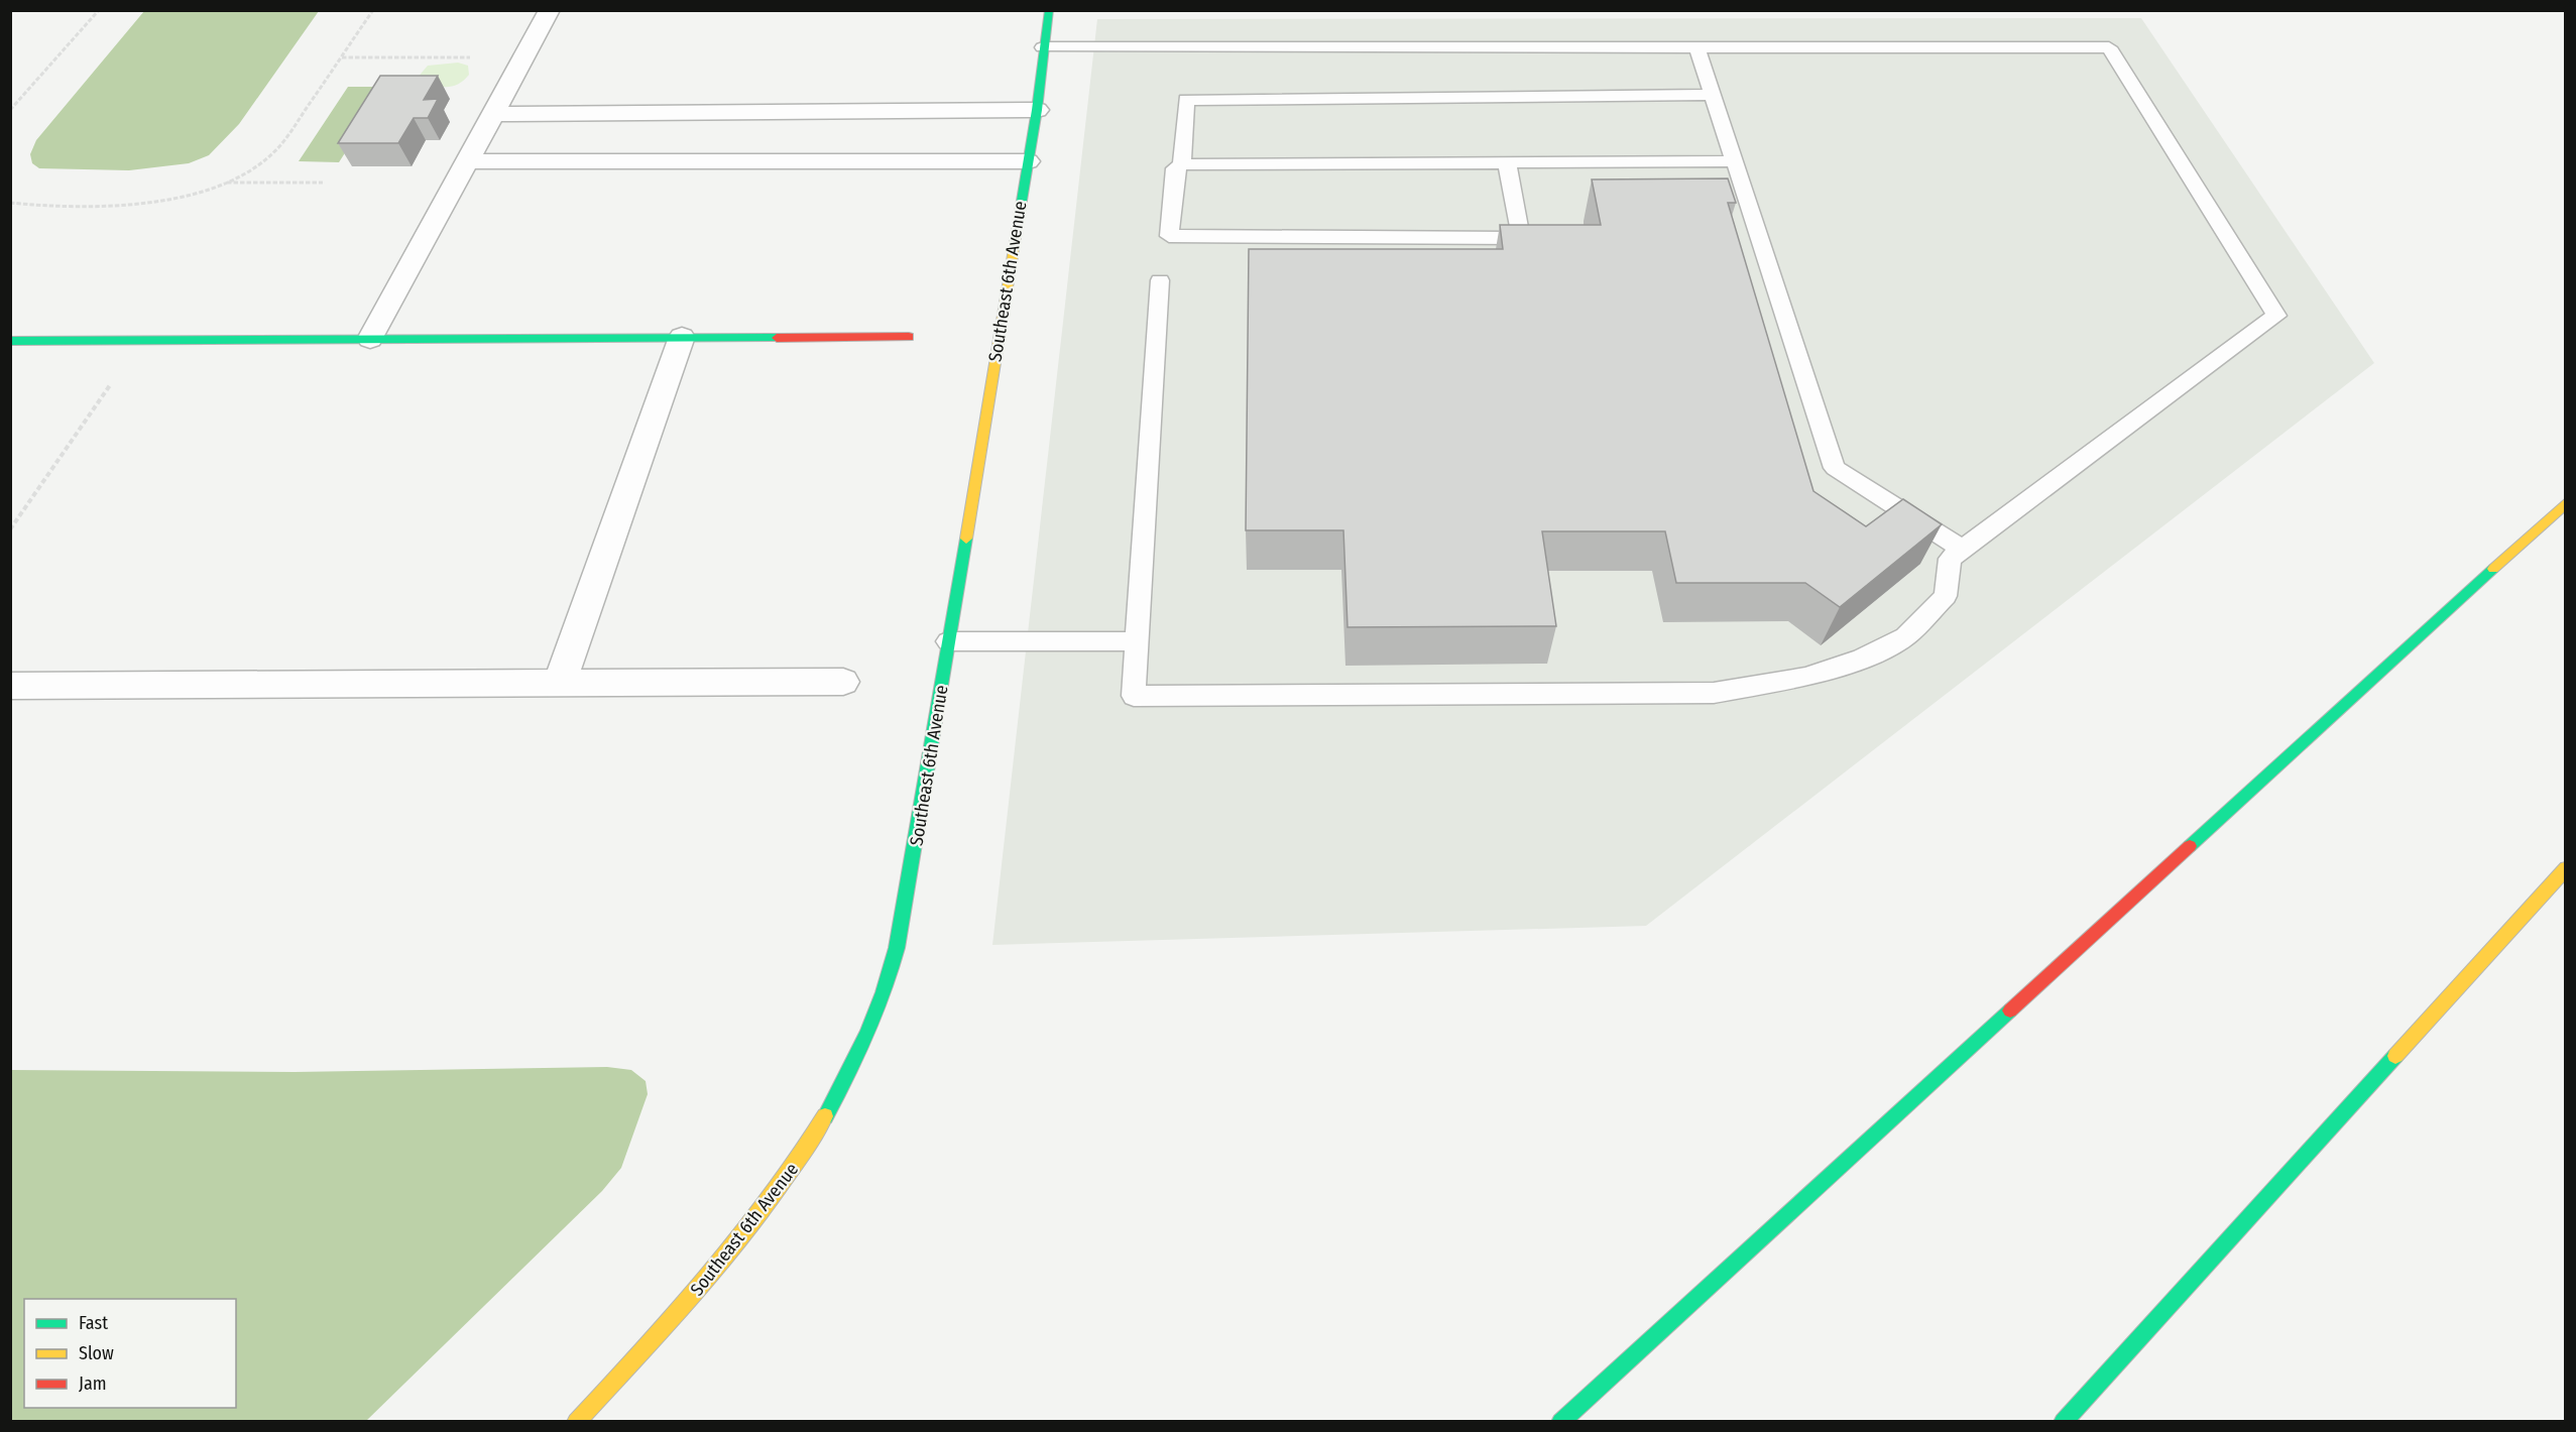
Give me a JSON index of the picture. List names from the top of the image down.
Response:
{
  "streets": {
    "main road": ["Southeast 6th Avenue"]
  },
  "legend": ["Fast", "Slow", "Jam"]
}
